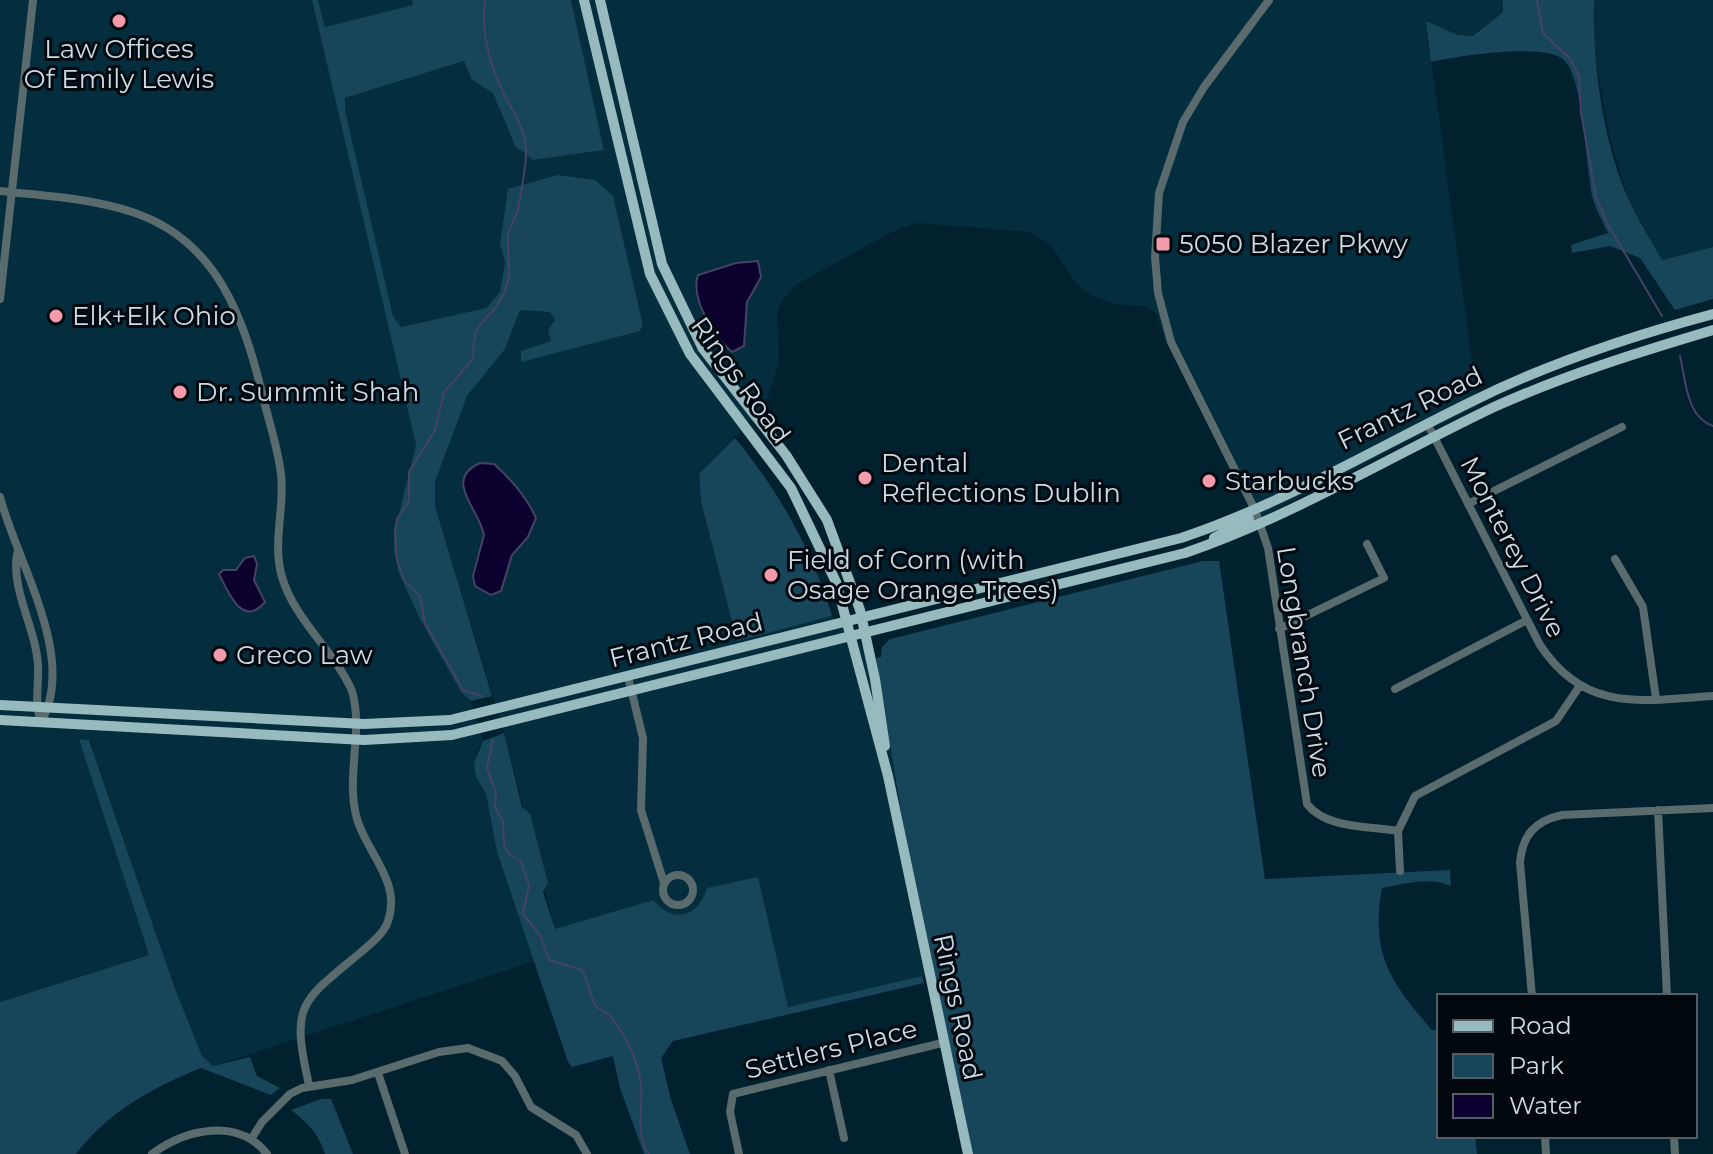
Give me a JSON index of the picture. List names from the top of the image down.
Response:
{
  "streets": {
    "main road": ["Rings Road", "Frantz Road"],
    "street": ["Monterey Drive", "Longbranch Drive", "Settlers Place"]
  },
  "crossings": [
    ["Rings Road", "Frantz Road"],
    ["Rings Road", "Settlers Place"],
    ["Frantz Road", "Monterey Drive"],
    ["Frantz Road", "Longbranch Drive"]
  ],
  "places": {
    "other": [
      "Law Offices Of Emily Lewis",
      "Elk+Elk Ohio",
      "Dr. Summit Shah",
      "Dental Reflections Dublin",
      "Starbucks",
      "Field of Corn (with Osage Orange Trees)",
      "Greco Law"
    ],
    "transit": ["5050 Blazer Pkwy"]
  },
  "legend": ["Road", "Park", "Water"]
}
